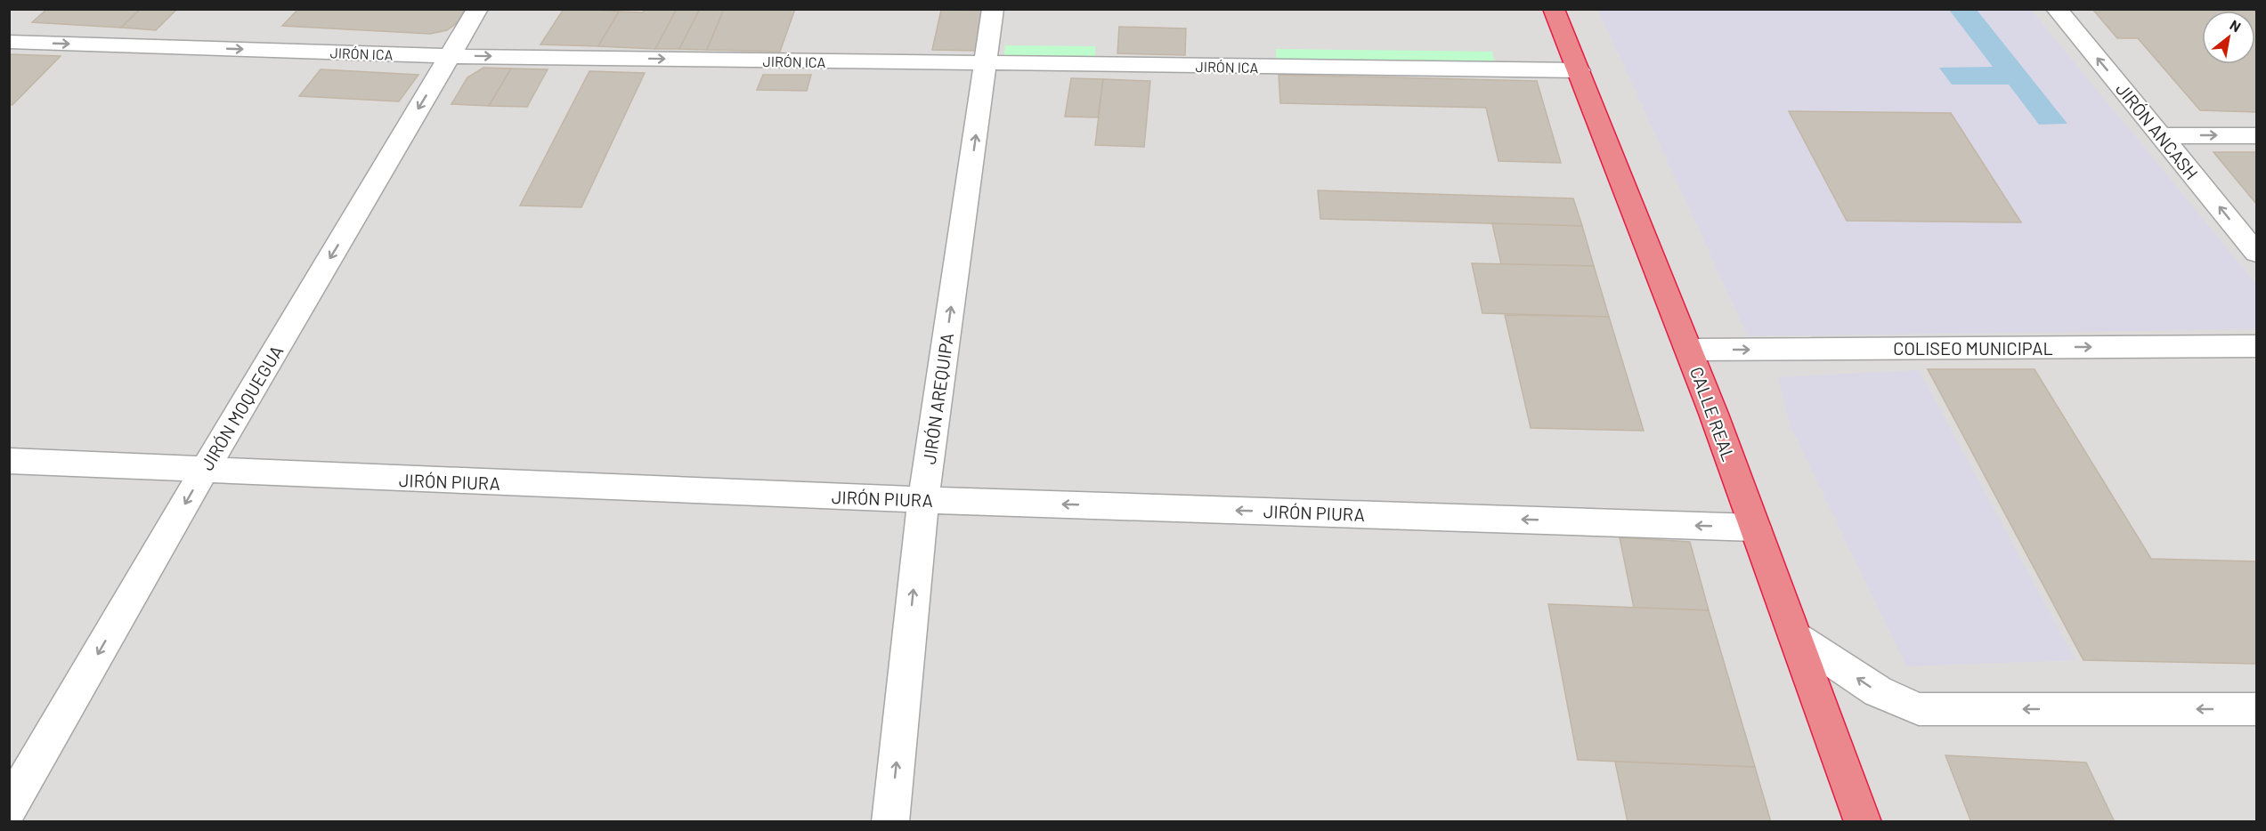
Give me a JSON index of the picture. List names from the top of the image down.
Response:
{
  "streets": {
    "highway": ["CALLE REAL"],
    "street": [
      "JIRÓN ICA",
      "JIRÓN ANCASH",
      "COLISEO MUNICIPAL",
      "JIRÓN AREQUIPA",
      "JIRÓN MOQUEGUA",
      "JIRÓN PIURA"
    ]
  },
  "crossings": [
    ["JIRÓN ICA", "JIRÓN AREQUIPA"],
    ["JIRÓN ICA", "JIRÓN MOQUEGUA"],
    ["JIRÓN ICA", "CALLE REAL"],
    ["COLISEO MUNICIPAL", "CALLE REAL"],
    ["JIRÓN AREQUIPA", "JIRÓN PIURA"],
    ["JIRÓN MOQUEGUA", "JIRÓN PIURA"],
    ["CALLE REAL", "JIRÓN PIURA"]
  ],
  "one_way": [
    "JIRÓN ICA",
    "JIRÓN ANCASH",
    "COLISEO MUNICIPAL",
    "JIRÓN AREQUIPA",
    "JIRÓN MOQUEGUA",
    "JIRÓN PIURA"
  ],
  "north": "top right"
}
